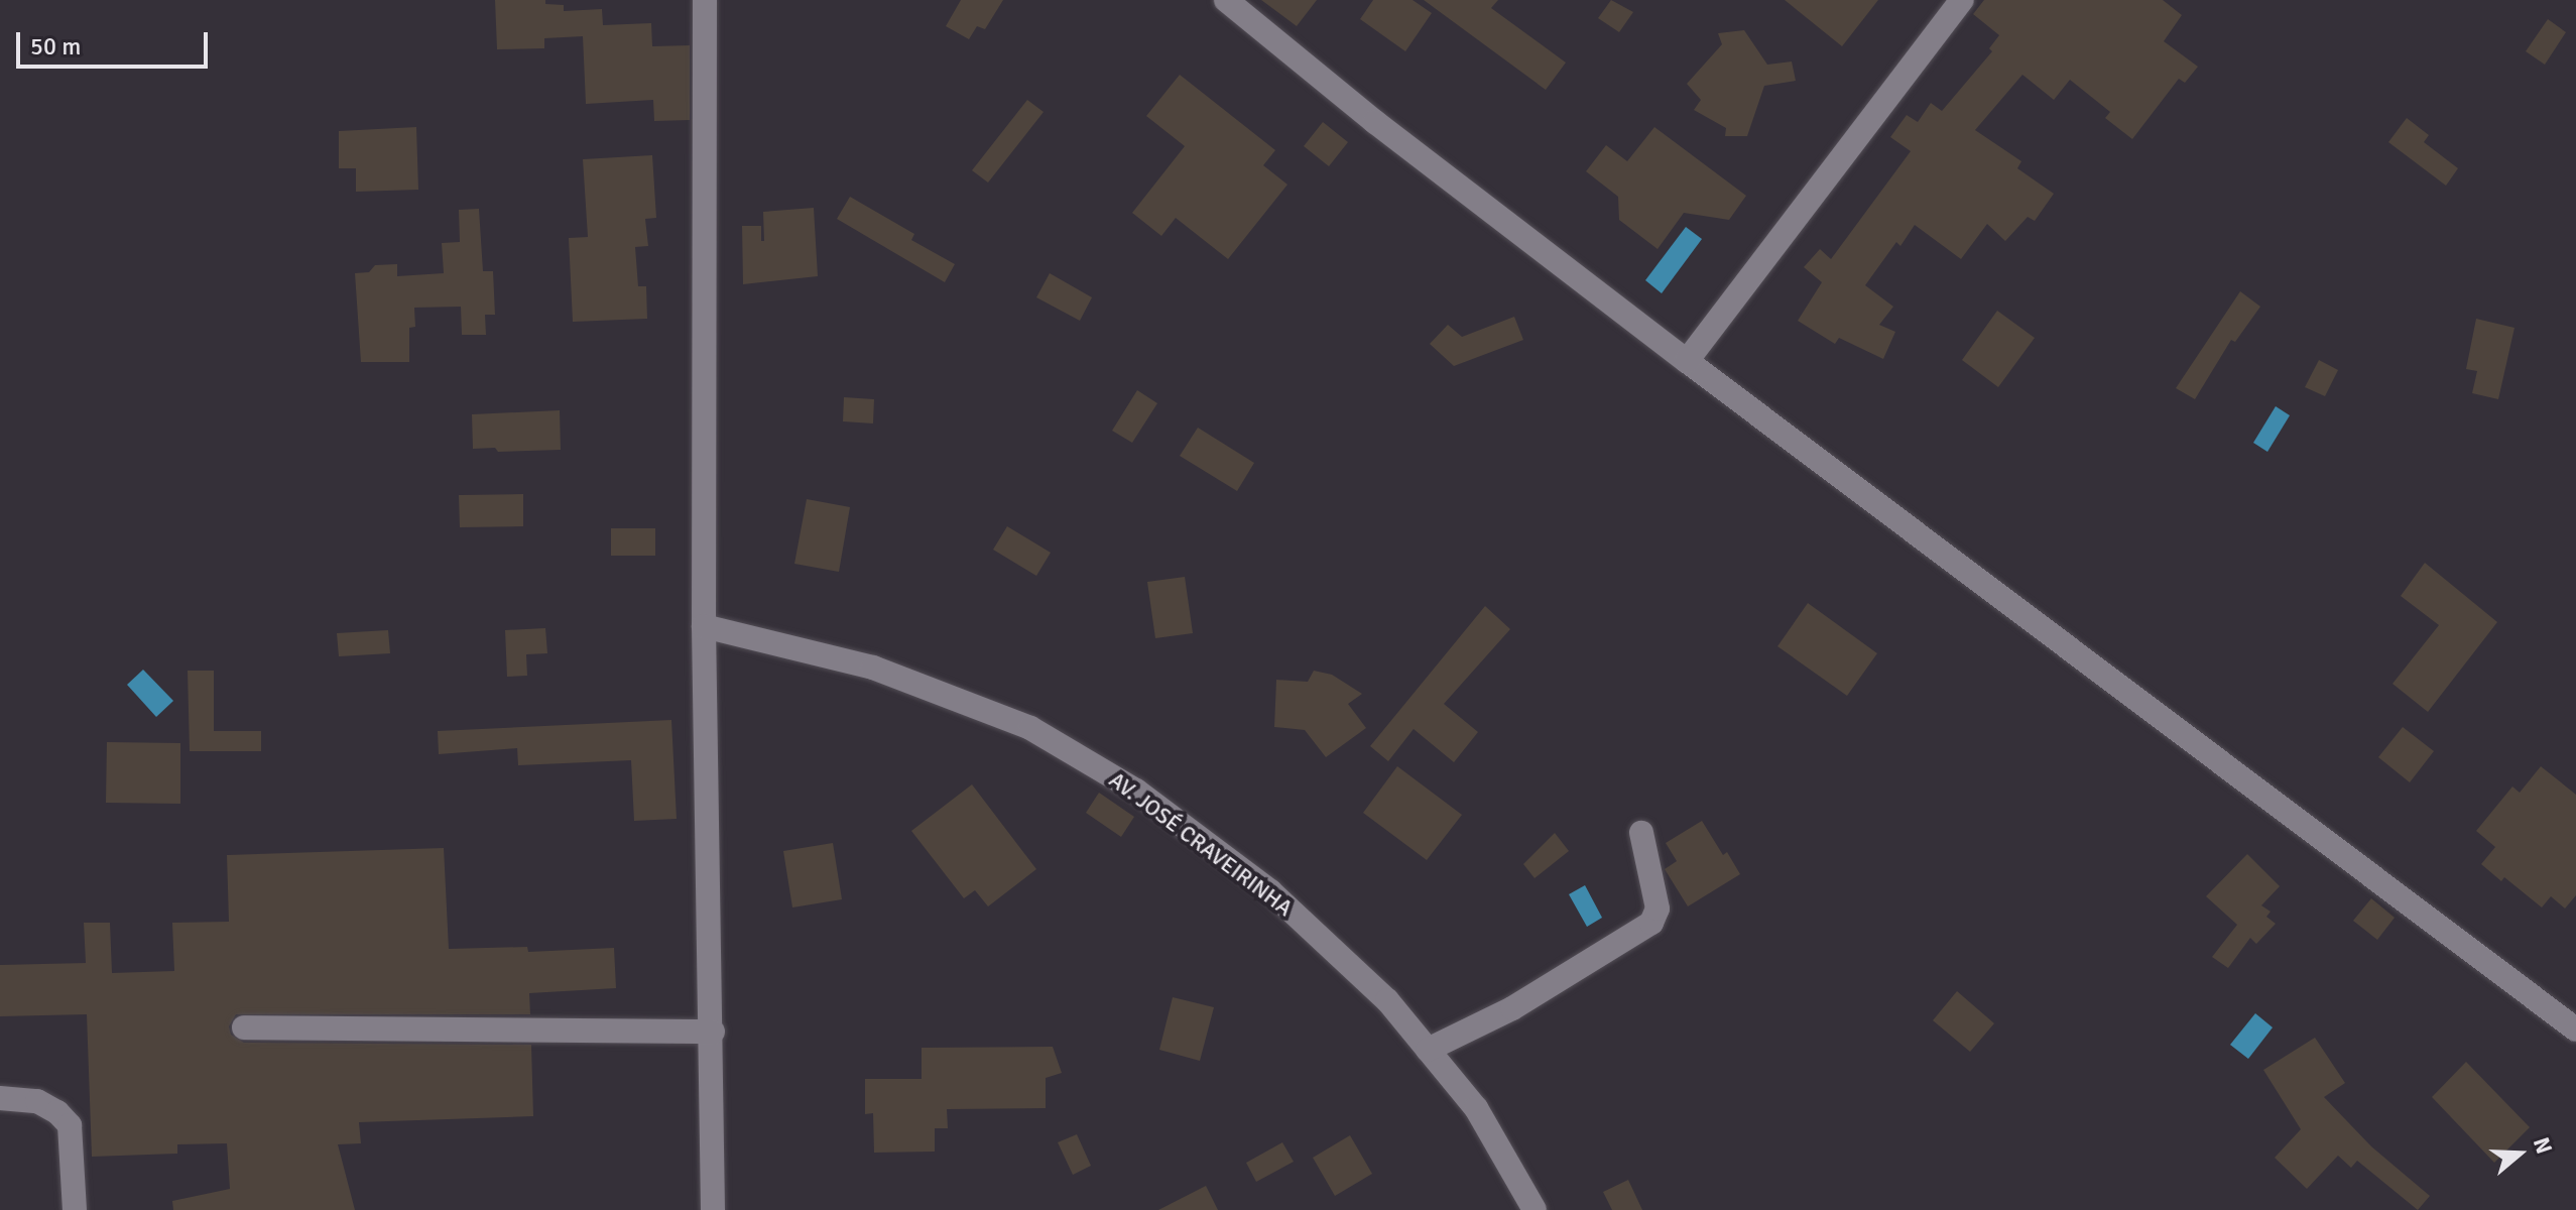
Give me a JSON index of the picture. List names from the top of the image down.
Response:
{
  "streets": {
    "street": ["AV. JOSÉ CRAVEIRINHA"]
  },
  "scale_bar": "50 m",
  "north": "right"
}
